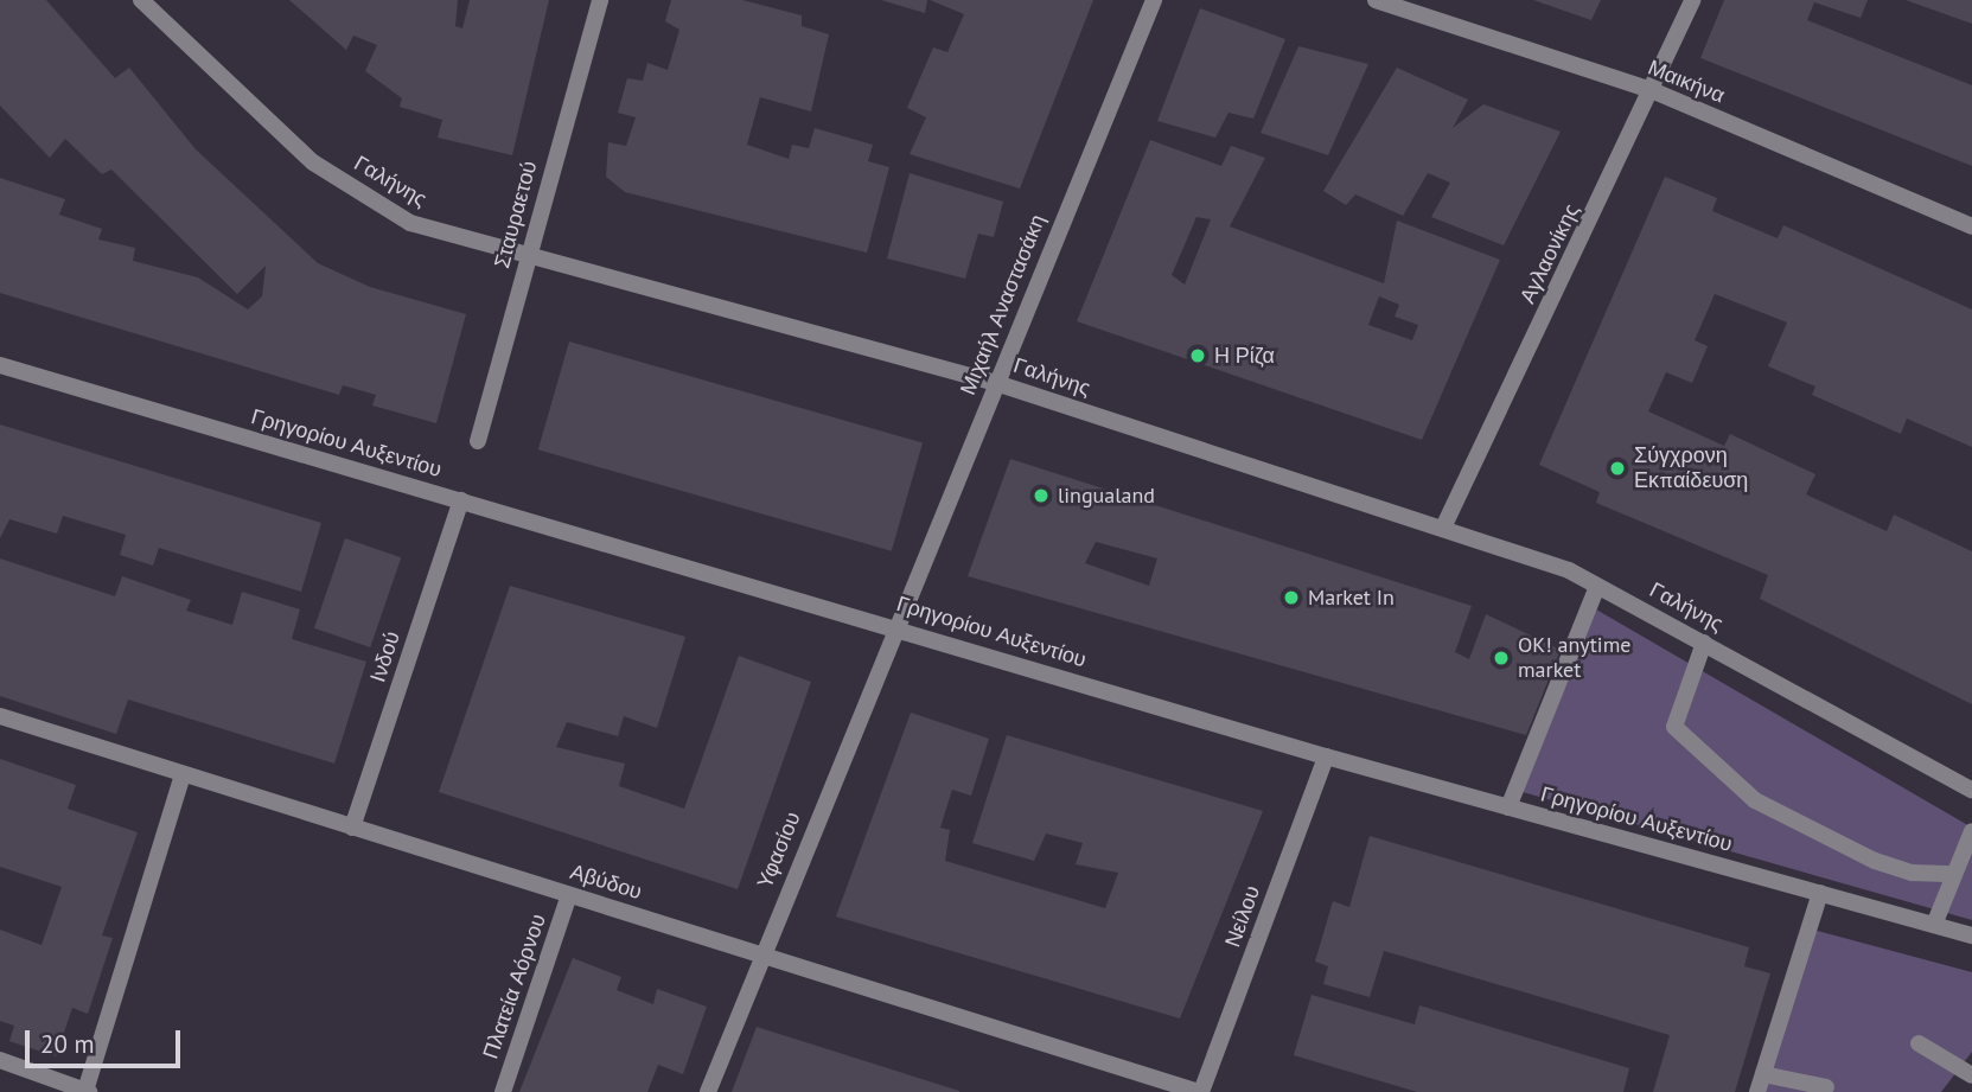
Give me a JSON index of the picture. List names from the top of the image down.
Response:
{
  "streets": {
    "street": [
      "Μαικήνα",
      "Γαλήνης",
      "Σταυραετού",
      "Αγλαονίκης",
      "Μιχαήλ Αναστασάκη",
      "Γρηγορίου Αυξεντίου",
      "Ινδού",
      "Υφασίου",
      "Αβύδου",
      "Νείλου",
      "Πλατεία Αόρνου"
    ]
  },
  "crossings": [
    ["Μαικήνα", "Αγλαονίκης"],
    ["Γαλήνης", "Σταυραετού"],
    ["Γαλήνης", "Αγλαονίκης"],
    ["Γαλήνης", "Μιχαήλ Αναστασάκη"],
    ["Μιχαήλ Αναστασάκη", "Γρηγορίου Αυξεντίου"],
    ["Μιχαήλ Αναστασάκη", "Υφασίου"],
    ["Γρηγορίου Αυξεντίου", "Ινδού"],
    ["Γρηγορίου Αυξεντίου", "Υφασίου"],
    ["Γρηγορίου Αυξεντίου", "Νείλου"],
    ["Ινδού", "Αβύδου"],
    ["Υφασίου", "Αβύδου"],
    ["Αβύδου", "Νείλου"],
    ["Αβύδου", "Πλατεία Αόρνου"]
  ],
  "places": [
    "Η Ρίζα",
    "Σύγχρονη Εκπαίδευση",
    "lingualand",
    "Market In",
    "OK! anytime market"
  ],
  "scale_bar": "20 m"
}
